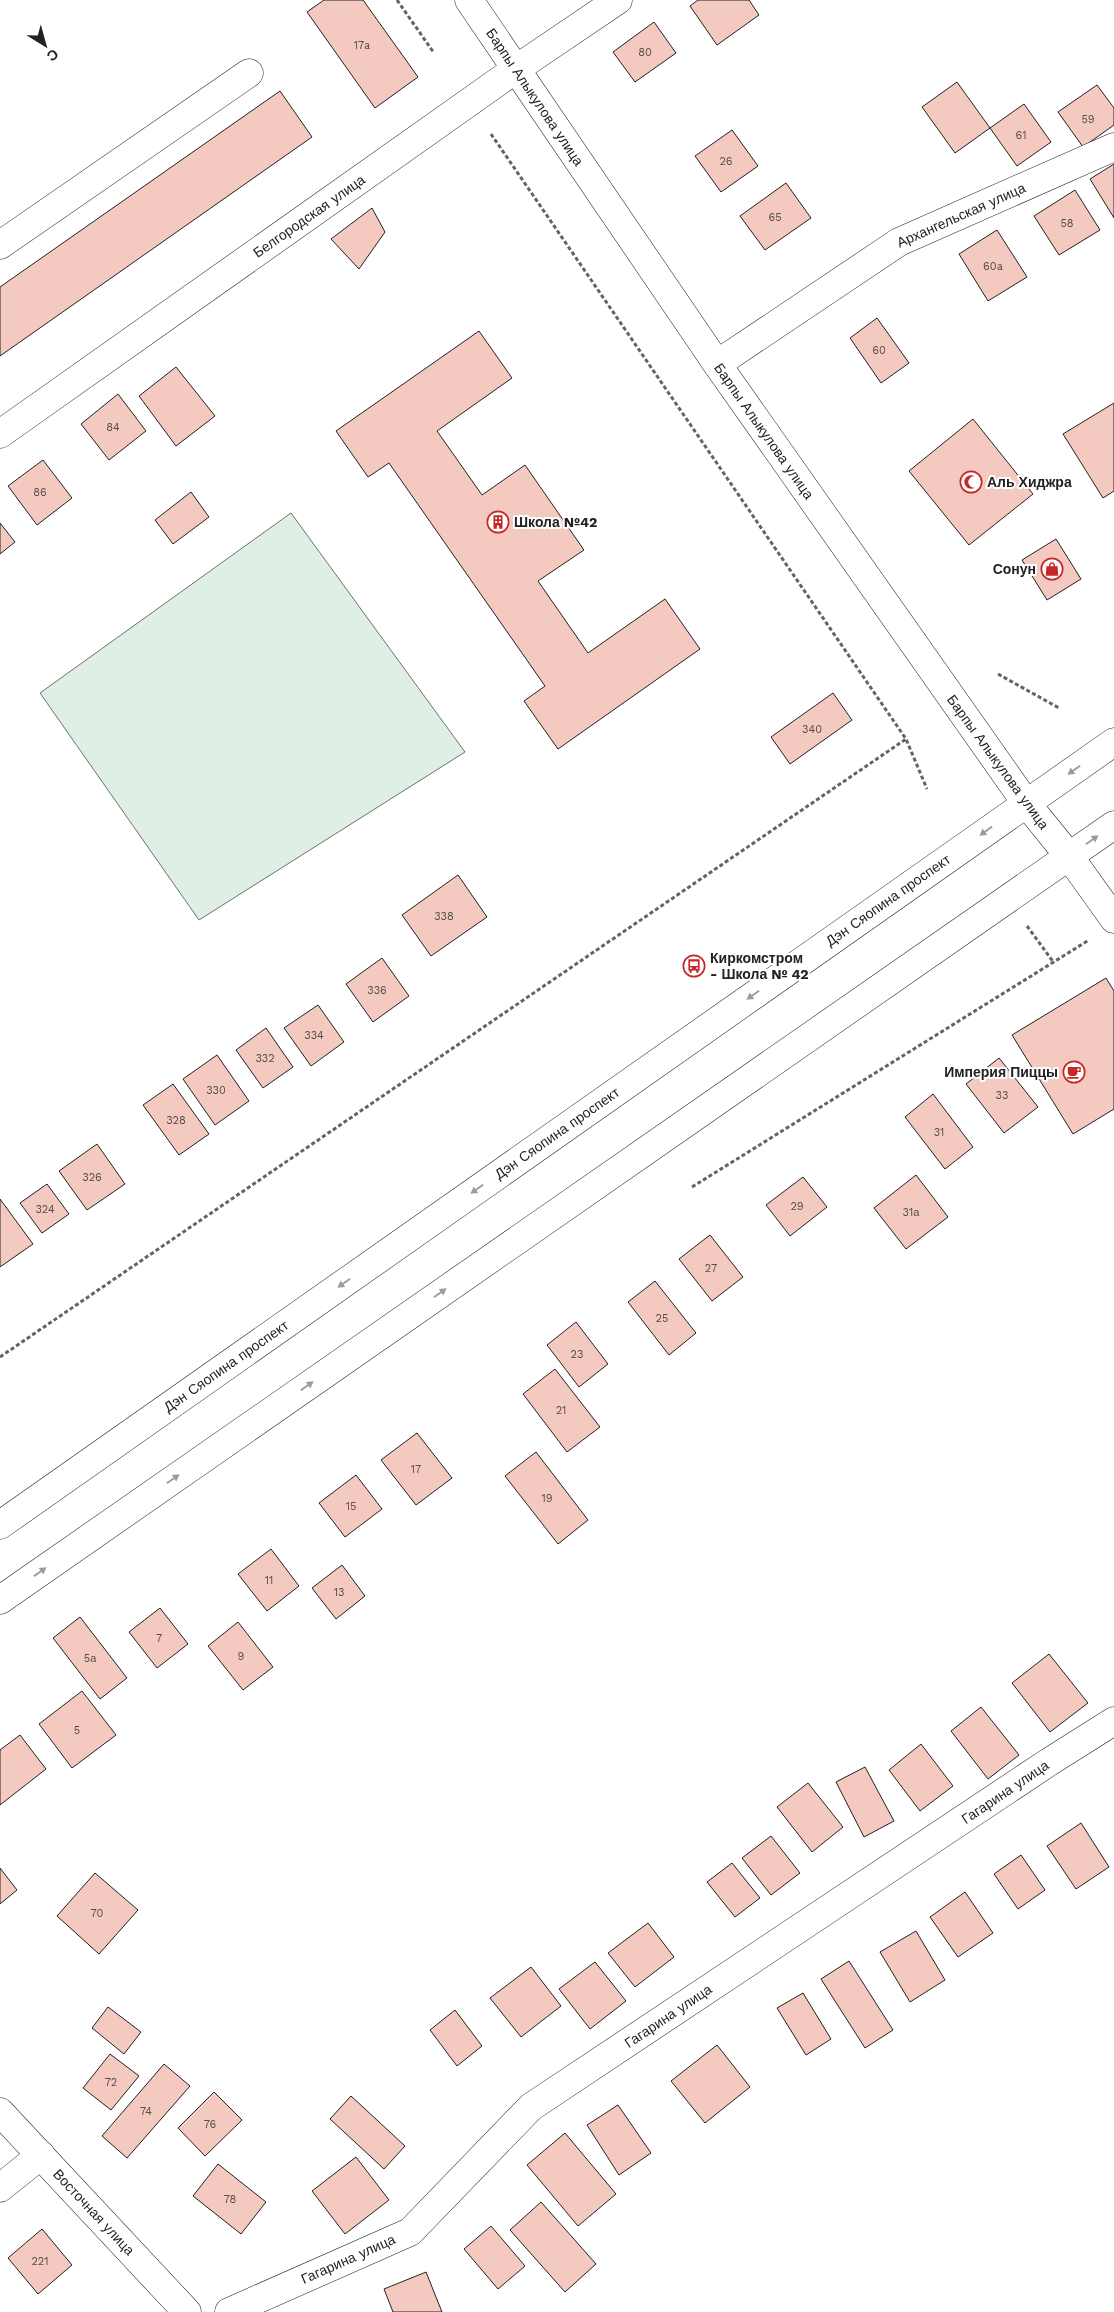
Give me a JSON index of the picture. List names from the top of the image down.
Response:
{
  "streets": {
    "main road": [
      "Барпы Алыкулова улица",
      "Архангельская улица",
      "Белгородская улица",
      "Дэн Сяопина проспект",
      "Гагарина улица",
      "Восточная улица"
    ]
  },
  "crossings": [
    ["Барпы Алыкулова улица", "Архангельская улица"],
    ["Барпы Алыкулова улица", "Белгородская улица"],
    ["Барпы Алыкулова улица", "Дэн Сяопина проспект"]
  ],
  "places": {
    "mosque": ["Аль Хиджра"],
    "building": ["Школа №42"],
    "shop": ["Сонун"],
    "bus stop": ["Киркомстром - Школа № 42"],
    "cafe": ["Империя Пиццы"]
  },
  "house_numbers": [
    "17a",
    "80",
    "59",
    "61",
    "26",
    "65",
    "58",
    "60a",
    "60",
    "84",
    "86",
    "340",
    "338",
    "336",
    "334",
    "332",
    "330",
    "33",
    "328",
    "31",
    "326",
    "29",
    "324",
    "31а",
    "27",
    "25",
    "23",
    "21",
    "17",
    "19",
    "15",
    "11",
    "13",
    "7",
    "9",
    "5а",
    "5",
    "70",
    "72",
    "74",
    "76",
    "78",
    "221"
  ],
  "north": "bottom right"
}
